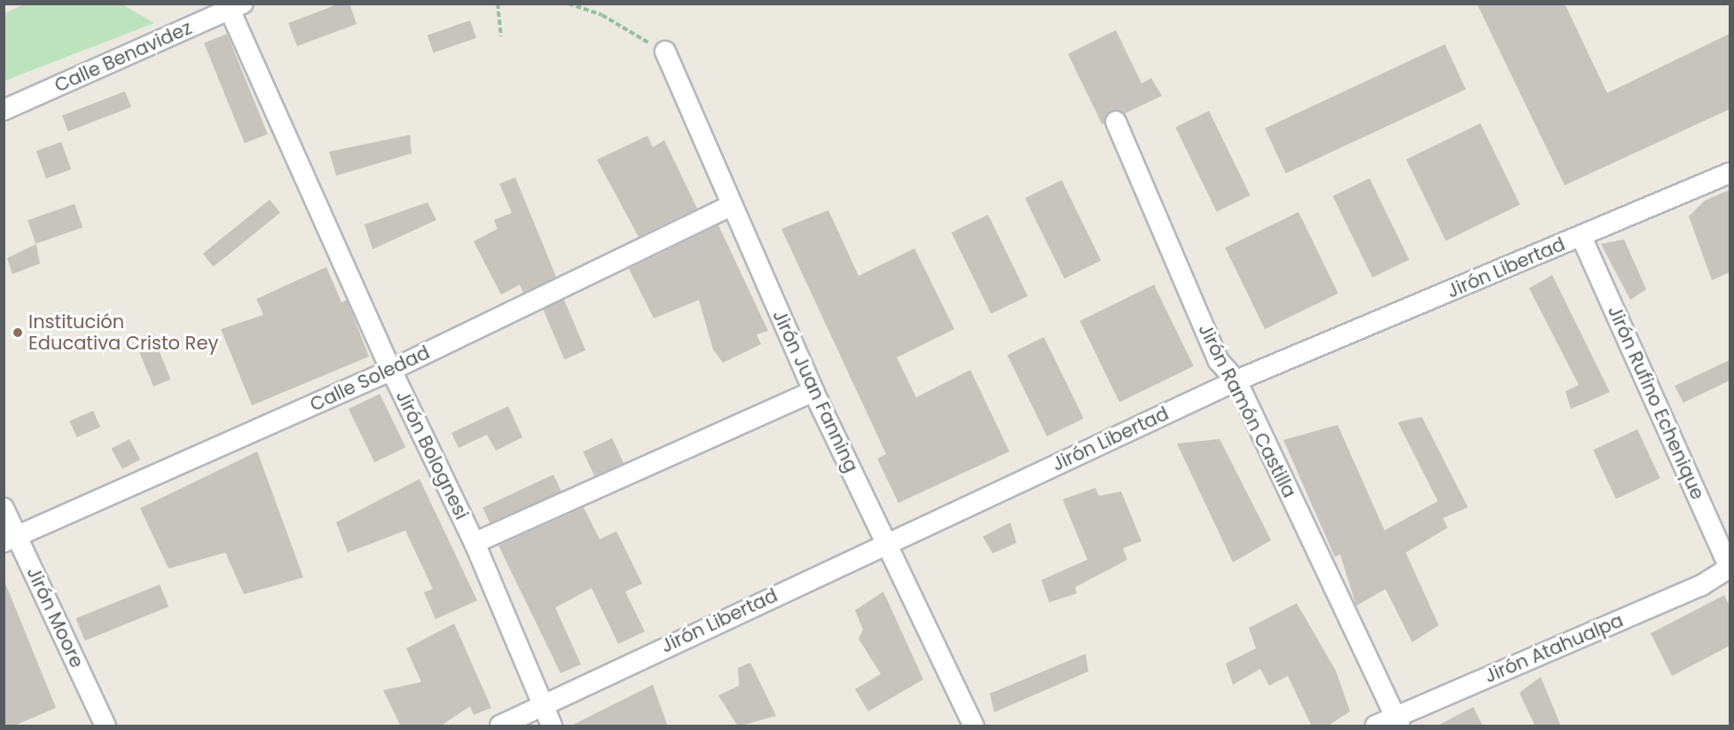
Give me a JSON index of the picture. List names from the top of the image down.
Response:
{
  "streets": {
    "street": [
      "Calle Benavidez",
      "Jirón Libertad",
      "Calle Soledad",
      "Jirón Juan Fanning",
      "Jirón Rufino Echenique",
      "Jirón Ramón Castilla",
      "Jirón Bolognesi",
      "Jirón Moore",
      "Jirón Atahualpa"
    ]
  },
  "crossings": [
    ["Calle Benavidez", "Jirón Bolognesi"],
    ["Jirón Libertad", "Jirón Juan Fanning"],
    ["Jirón Libertad", "Jirón Rufino Echenique"],
    ["Jirón Libertad", "Jirón Ramón Castilla"],
    ["Jirón Libertad", "Jirón Bolognesi"],
    ["Calle Soledad", "Jirón Juan Fanning"],
    ["Calle Soledad", "Jirón Bolognesi"],
    ["Calle Soledad", "Jirón Moore"],
    ["Jirón Rufino Echenique", "Jirón Atahualpa"],
    ["Jirón Ramón Castilla", "Jirón Atahualpa"]
  ],
  "places": ["Institución Educativa Cristo Rey"]
}
